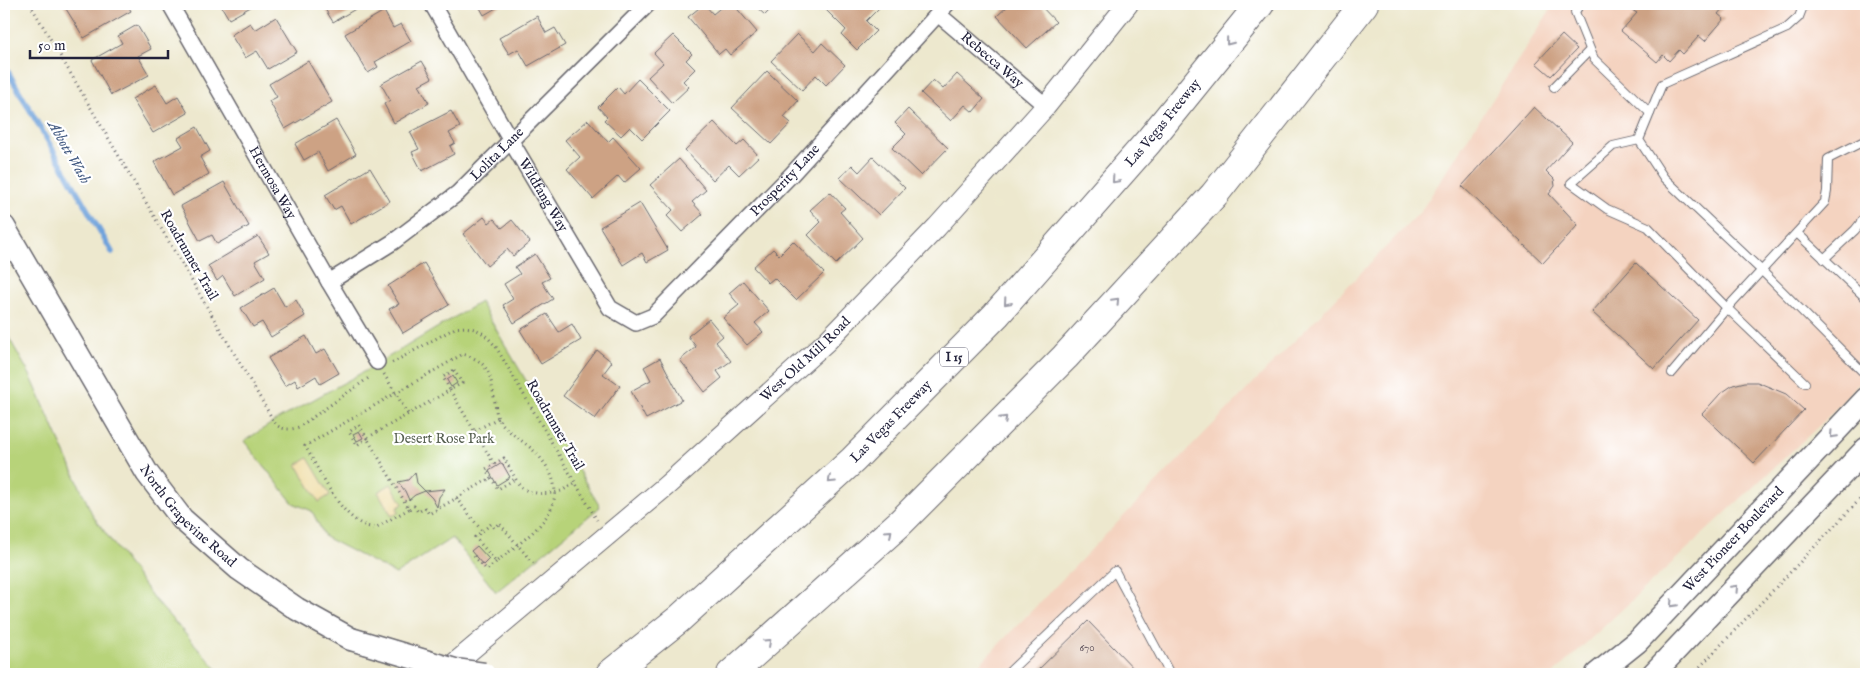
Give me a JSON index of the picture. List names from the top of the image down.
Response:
{
  "streets": {
    "highway": ["Las Vegas Freeway", "I 15"],
    "main road": ["North Grapevine Road", "West Pioneer Boulevard"],
    "street": [
      "Rebecca Way",
      "Lolita Lane",
      "Prosperity Lane",
      "Hermosa Way",
      "Wildfang Way",
      "West Old Mill Road"
    ],
    "path": ["Roadrunner Trail"]
  },
  "crossings": [
    ["Rebecca Way", "Prosperity Lane"],
    ["Rebecca Way", "West Old Mill Road"],
    ["Lolita Lane", "Hermosa Way"],
    ["Lolita Lane", "Wildfang Way"],
    ["Prosperity Lane", "Wildfang Way"],
    ["Roadrunner Trail", "West Old Mill Road"]
  ],
  "water": ["Abbott Wash"],
  "parks": ["Desert Rose Park"],
  "house_numbers": ["670"],
  "scale_bar": "50 m"
}
